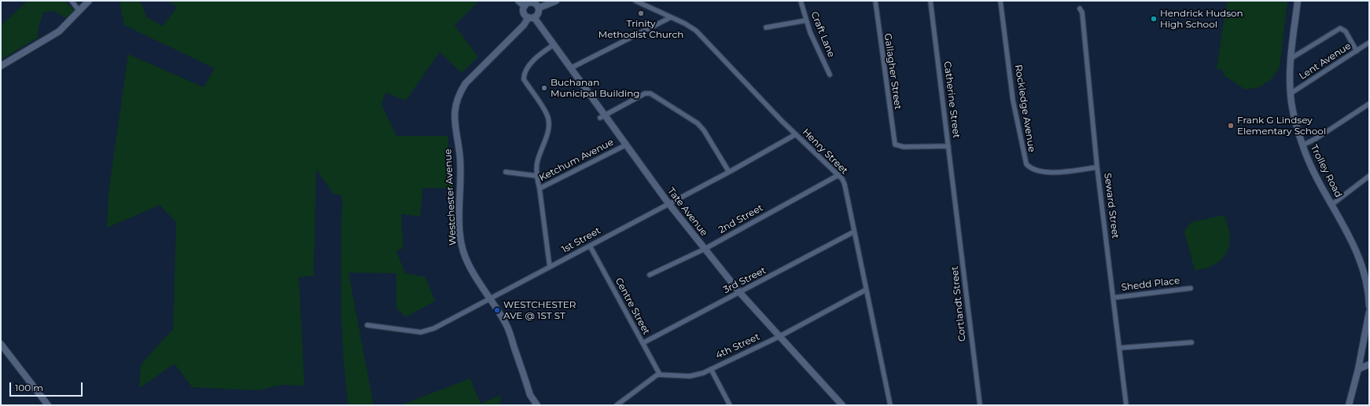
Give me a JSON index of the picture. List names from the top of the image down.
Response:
{
  "streets": {
    "street": [
      "Craft Lane",
      "Lent Avenue",
      "Gallagher Street",
      "Catherine Street",
      "Rockledge Avenue",
      "Henry Street",
      "Ketchum Avenue",
      "Trolley Road",
      "Westchester Avenue",
      "Seward Street",
      "Tate Avenue",
      "2nd Street",
      "1st Street",
      "3rd Street",
      "Shedd Place",
      "Cortlandt Street",
      "Centre Street",
      "4th Street"
    ]
  },
  "crossings": [
    ["Lent Avenue", "Trolley Road"],
    ["Gallagher Street", "Catherine Street"],
    ["Catherine Street", "Cortlandt Street"],
    ["Rockledge Avenue", "Seward Street"],
    ["Henry Street", "2nd Street"],
    ["Henry Street", "1st Street"],
    ["Henry Street", "3rd Street"],
    ["Henry Street", "4th Street"],
    ["Ketchum Avenue", "Tate Avenue"],
    ["Ketchum Avenue", "1st Street"],
    ["Westchester Avenue", "Tate Avenue"],
    ["Westchester Avenue", "1st Street"],
    ["Seward Street", "Shedd Place"],
    ["Tate Avenue", "2nd Street"],
    ["Tate Avenue", "1st Street"],
    ["Tate Avenue", "3rd Street"],
    ["Tate Avenue", "4th Street"],
    ["1st Street", "Centre Street"],
    ["3rd Street", "Centre Street"],
    ["Centre Street", "4th Street"]
  ],
  "places": [
    "Trinity Methodist Church",
    "Hendrick Hudson High School",
    "Buchanan Municipal Building",
    "Frank G Lindsey Elementary School",
    "WESTCHESTER AVE @ 1ST ST"
  ],
  "scale_bar": "100 m"
}
